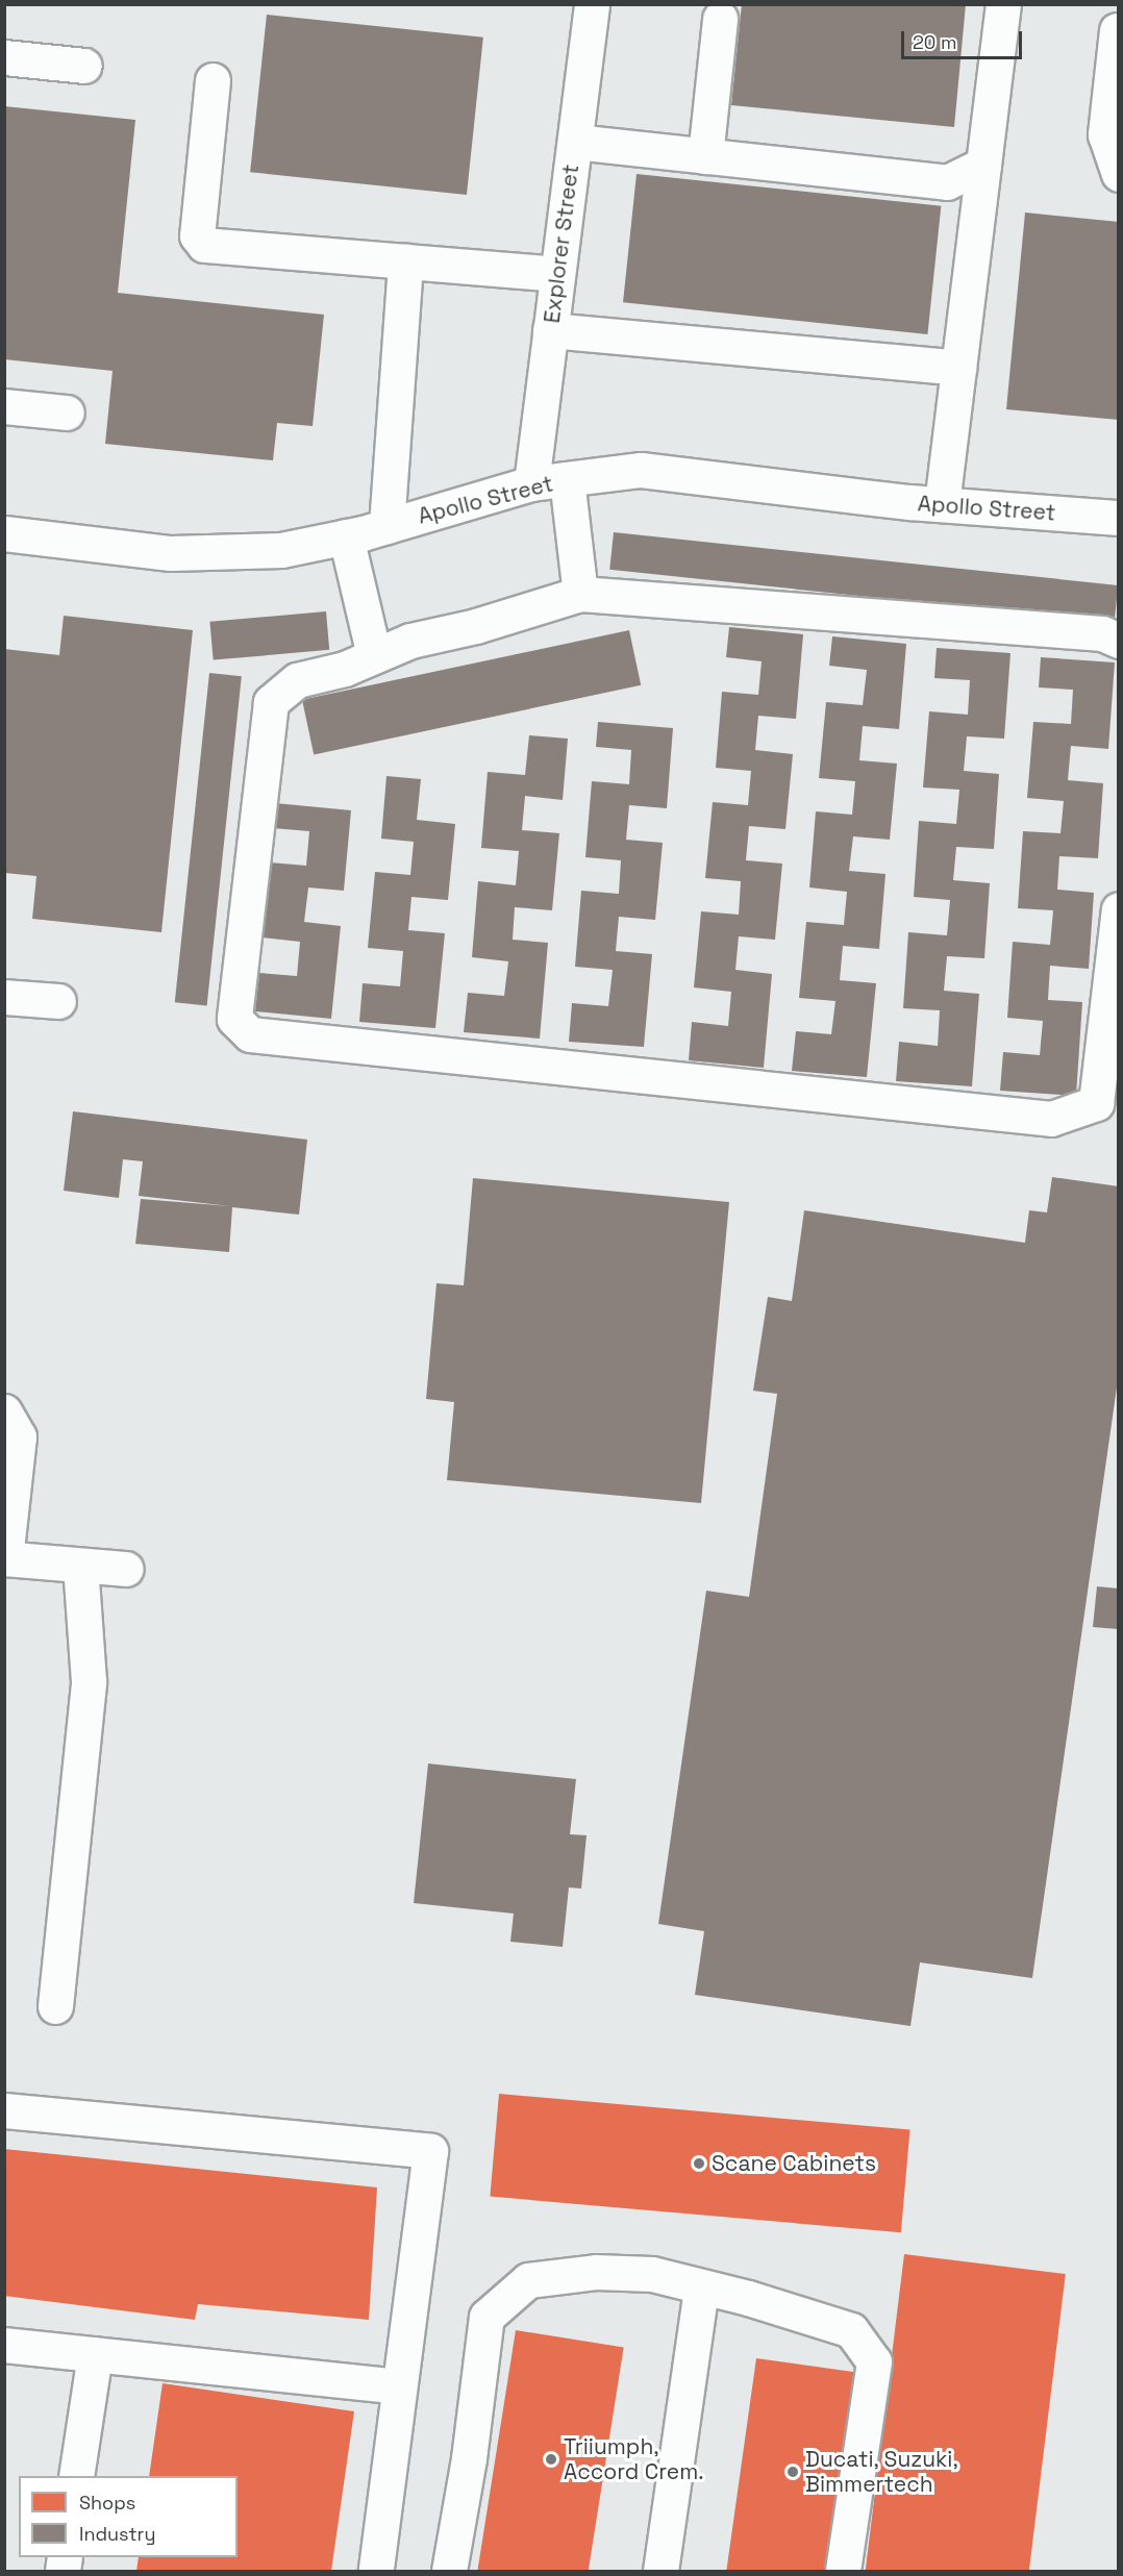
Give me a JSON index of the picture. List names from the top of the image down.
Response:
{
  "streets": {
    "street": ["Explorer Street", "Apollo Street"]
  },
  "crossings": [
    ["Explorer Street", "Apollo Street"]
  ],
  "places": ["Scane Cabinets", "Triiumph, Accord Crem.", "Ducati, Suzuki, Bimmertech"],
  "legend": ["Shops", "Industry"],
  "scale_bar": "20 m"
}
